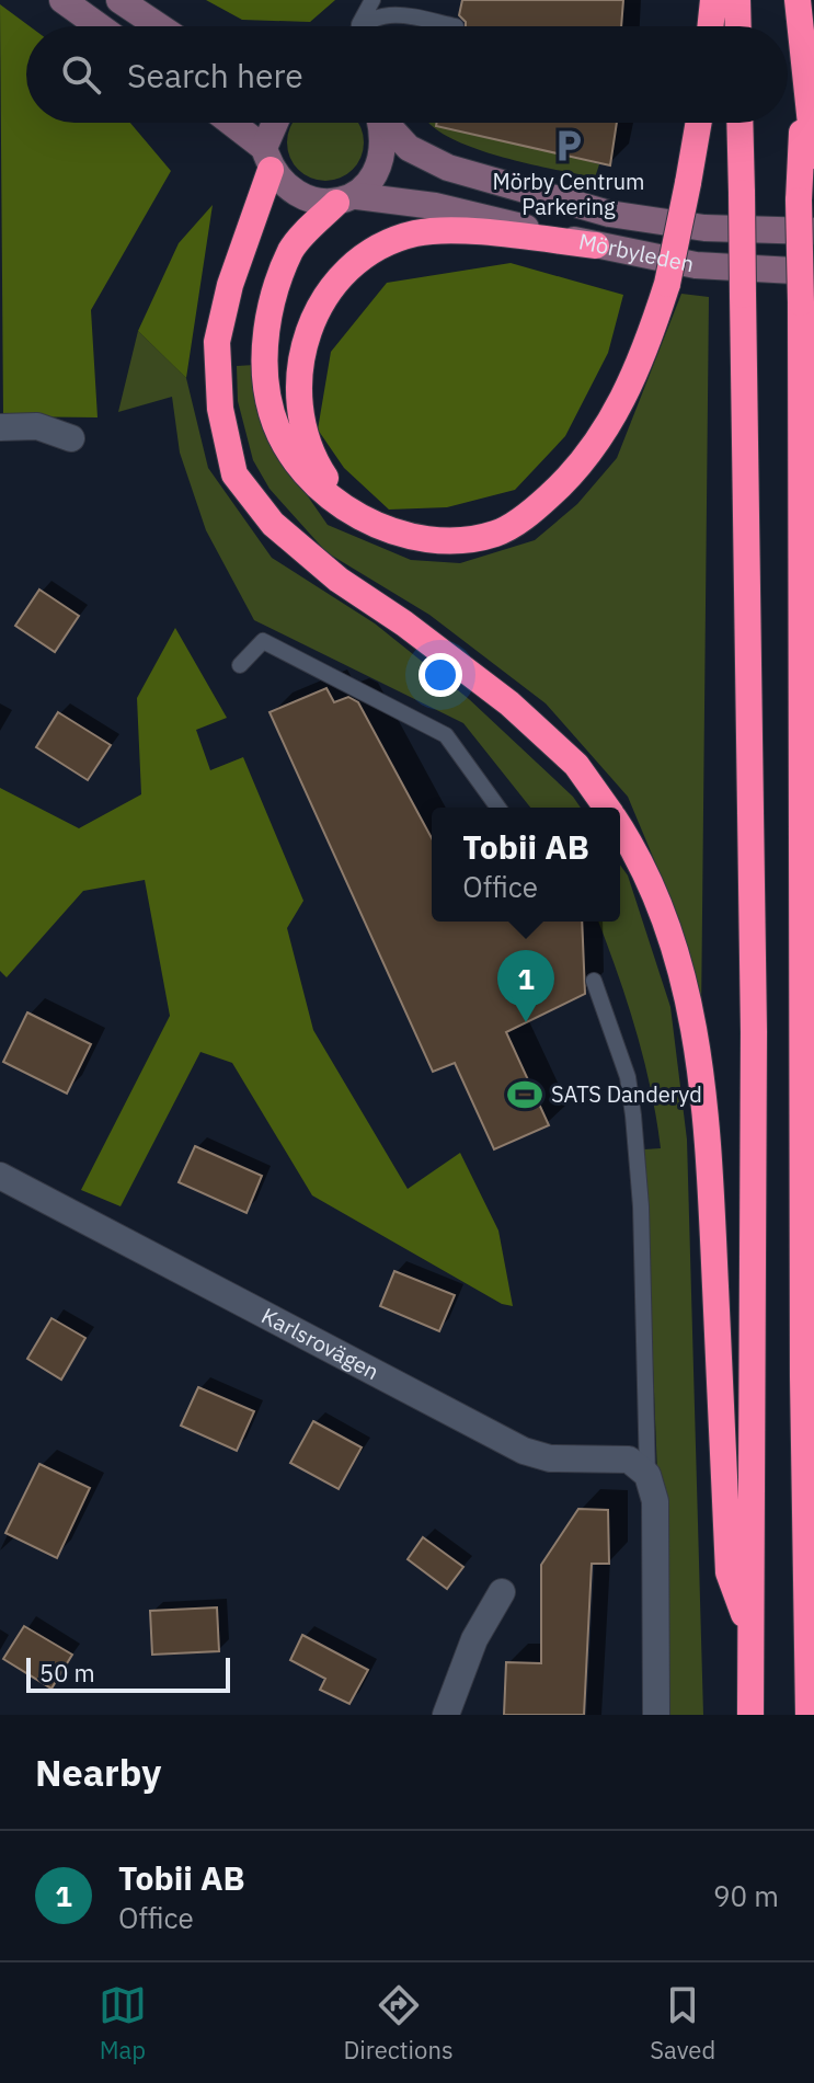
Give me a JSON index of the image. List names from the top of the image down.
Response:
{
  "streets": {
    "street": ["Mörbyleden", "Karlsrovägen"]
  },
  "places": {
    "parking": ["Mörby Centrum Parkering"],
    "sports": ["SATS Danderyd"]
  },
  "scale_bar": "50 m",
  "page": {
    "search": "Search here",
    "popup": ["Tobii AB", "Office"],
    "pins": "1",
    "scale": "50 m",
    "heading": "Nearby",
    "list": [
      {
        "mark": "1",
        "name": "Tobii AB",
        "note": "Office",
        "value": "90 m"
      }
    ],
    "nav": ["Map", "Directions", "Saved"]
  }
}
